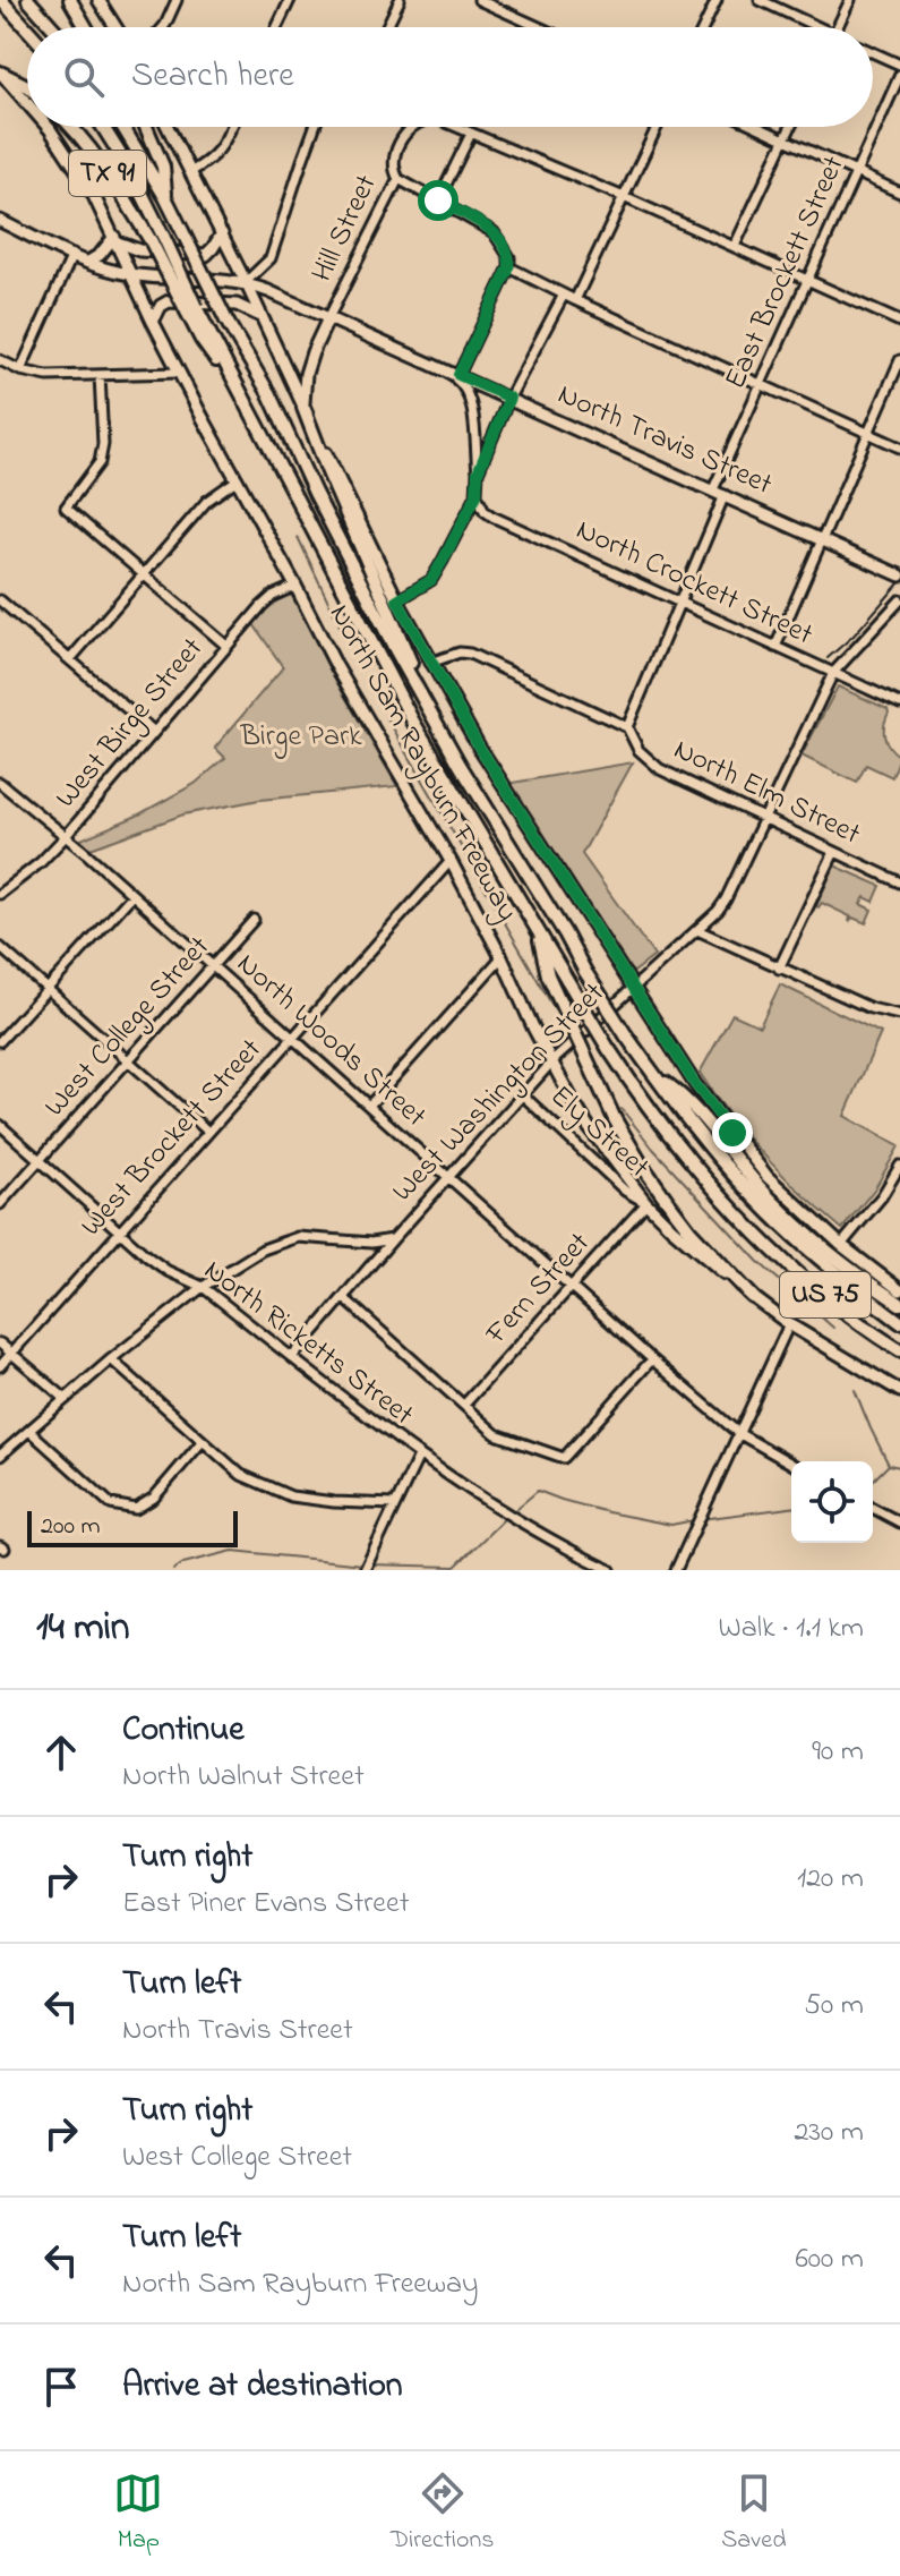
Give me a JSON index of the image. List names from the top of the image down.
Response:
{
  "streets": {
    "highway": ["TX 91", "North Sam Rayburn Freeway", "US 75"],
    "main road": ["North Travis Street"],
    "street": [
      "Hill Street",
      "East Brockett Street",
      "North Crockett Street",
      "West Birge Street",
      "North Elm Street",
      "West College Street",
      "North Woods Street",
      "West Washington Street",
      "Ely Street",
      "West Brockett Street",
      "Fern Street",
      "North Ricketts Street"
    ]
  },
  "crossings": [
    ["TX 91", "North Sam Rayburn Freeway"],
    ["Hill Street", "North Travis Street"],
    ["East Brockett Street", "North Travis Street"],
    ["North Travis Street", "North Sam Rayburn Freeway"],
    ["North Crockett Street", "West Washington Street"],
    ["West Birge Street", "North Sam Rayburn Freeway"],
    ["West Birge Street", "North Woods Street"],
    ["North Sam Rayburn Freeway", "North Elm Street"],
    ["North Sam Rayburn Freeway", "West Washington Street"],
    ["North Sam Rayburn Freeway", "Ely Street"],
    ["North Sam Rayburn Freeway", "West Brockett Street"],
    ["North Sam Rayburn Freeway", "Fern Street"],
    ["North Sam Rayburn Freeway", "US 75"],
    ["North Elm Street", "West Washington Street"],
    ["West College Street", "North Woods Street"],
    ["West College Street", "North Ricketts Street"],
    ["North Woods Street", "West Washington Street"],
    ["North Woods Street", "West Brockett Street"],
    ["North Woods Street", "Fern Street"],
    ["West Washington Street", "Ely Street"],
    ["West Washington Street", "North Ricketts Street"],
    ["Ely Street", "Fern Street"],
    ["West Brockett Street", "North Ricketts Street"]
  ],
  "parks": ["Birge Park"],
  "scale_bar": "200 m",
  "page": {
    "search": "Search here",
    "scale": "200 m",
    "heading": ["14 min", "Walk · 1.1 km"],
    "list": [
      ["Continue", "North Walnut Street", "90 m"],
      ["Turn right", "East Piner Evans Street", "120 m"],
      ["Turn left", "North Travis Street", "50 m"],
      ["Turn right", "West College Street", "230 m"],
      ["Turn left", "North Sam Rayburn Freeway", "600 m"],
      "Arrive at destination"
    ],
    "nav": ["Map", "Directions", "Saved"]
  }
}
